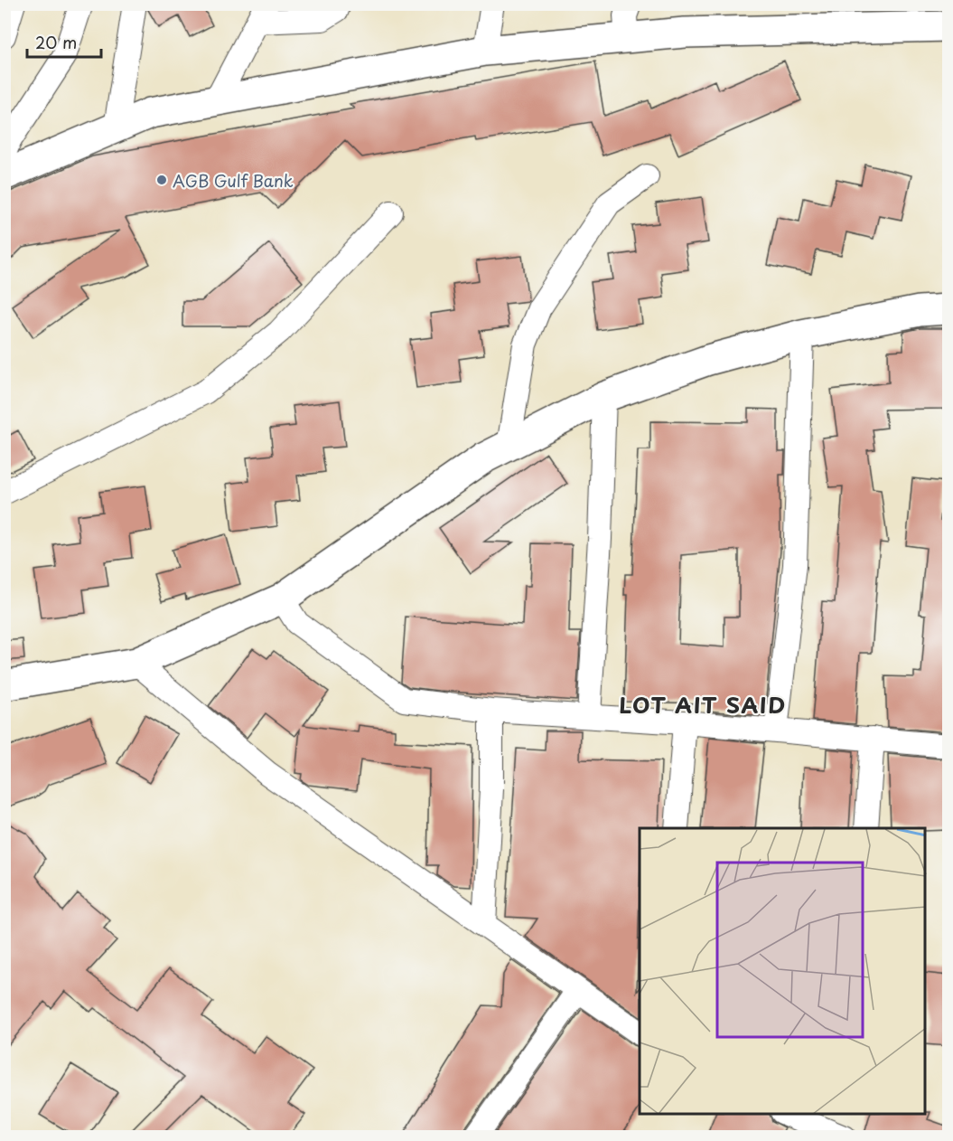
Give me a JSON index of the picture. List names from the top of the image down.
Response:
{
  "districts": ["LOT AIT SAID"],
  "places": ["AGB Gulf Bank"],
  "scale_bar": "20 m"
}
